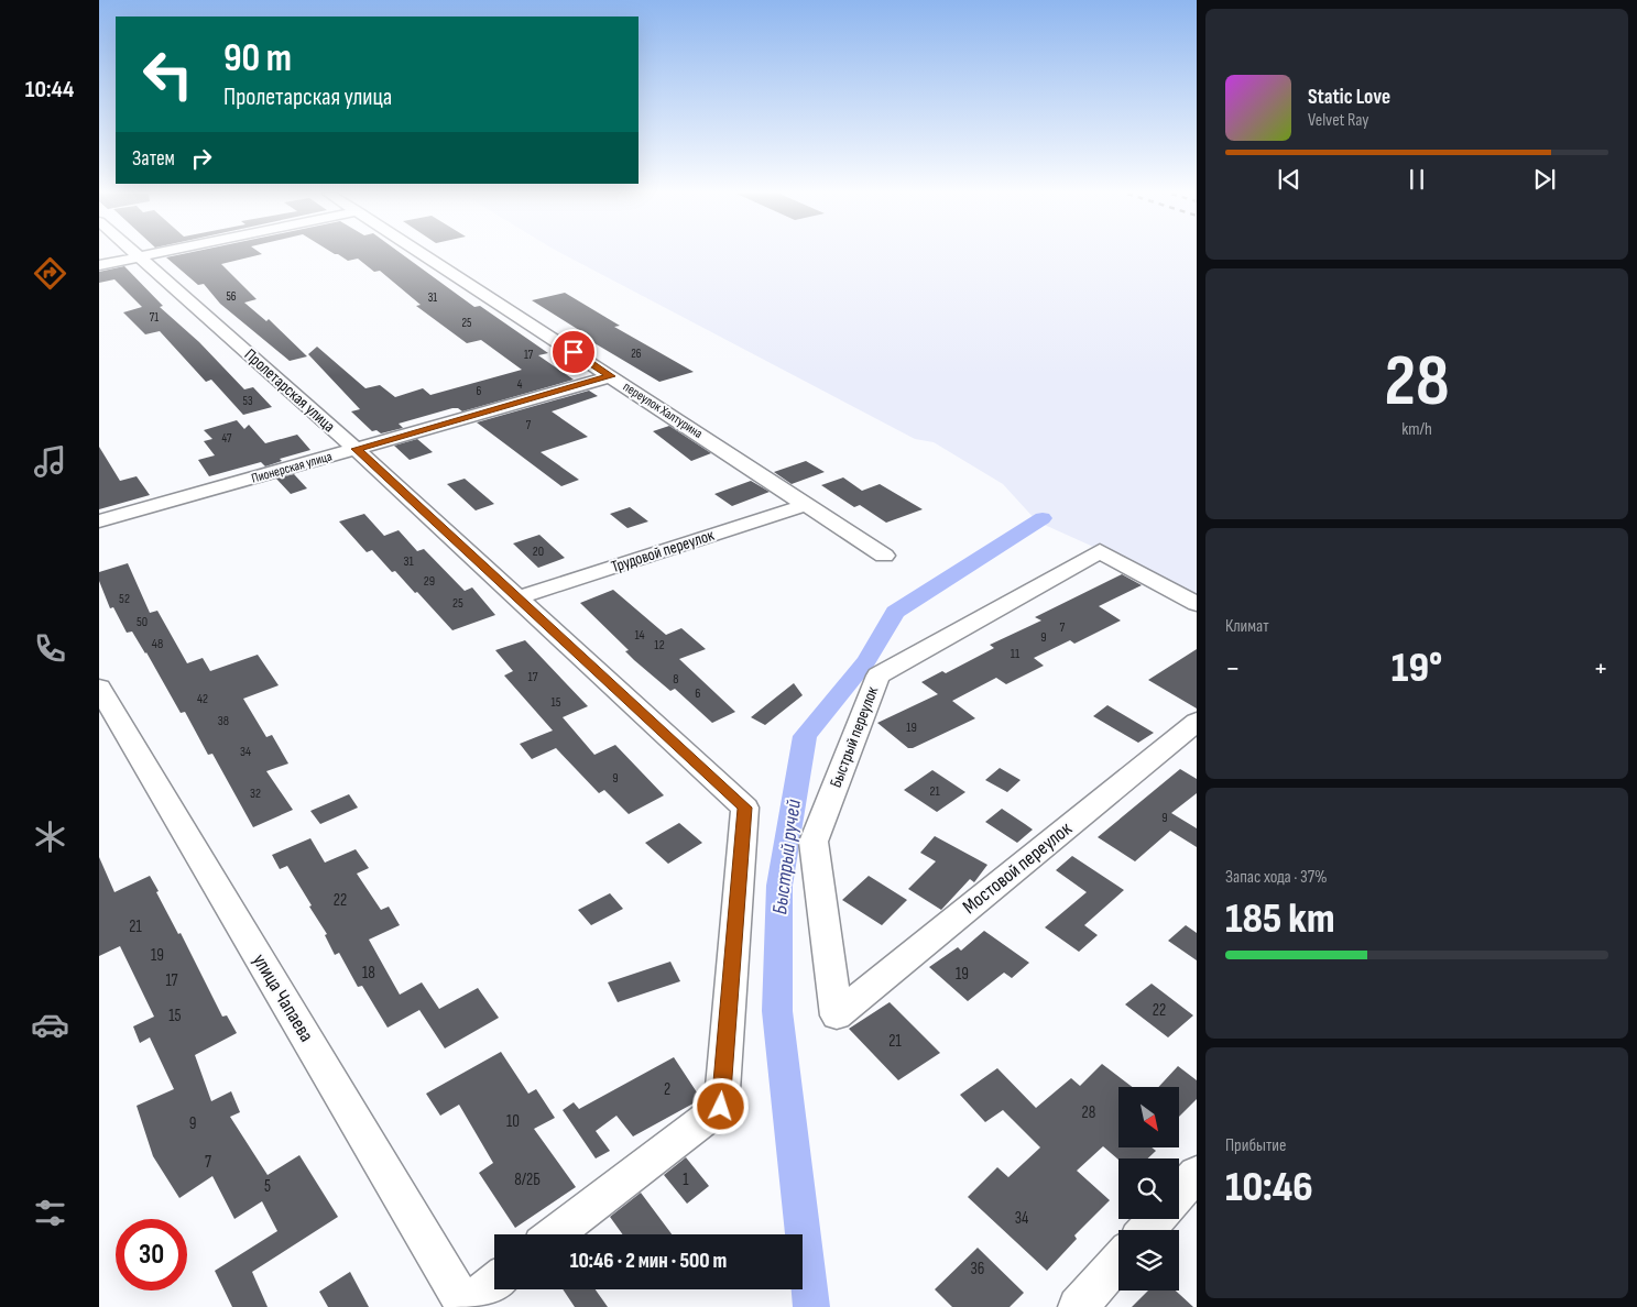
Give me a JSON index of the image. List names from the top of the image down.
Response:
{
  "streets": {
    "street": [
      "Пролетарская улица",
      "переулок Халтурина",
      "Пионерская улица",
      "Трудовой переулок",
      "Быстрый переулок",
      "Мостовой переулок",
      "улица Чапаева"
    ]
  },
  "crossings": [
    ["Пролетарская улица", "Пионерская улица"],
    ["Пролетарская улица", "Трудовой переулок"],
    ["переулок Халтурина", "Пионерская улица"],
    ["переулок Халтурина", "Трудовой переулок"],
    ["Быстрый переулок", "Мостовой переулок"]
  ],
  "water": ["Быстрый ручей"],
  "house_numbers": [
    "56",
    "31",
    "71",
    "25",
    "26",
    "17",
    "4",
    "6",
    "53",
    "7",
    "47",
    "20",
    "31",
    "29",
    "52",
    "25",
    "50",
    "7",
    "14",
    "9",
    "48",
    "12",
    "11",
    "17",
    "8",
    "6",
    "42",
    "15",
    "38",
    "19",
    "34",
    "9",
    "21",
    "32",
    "9",
    "22",
    "21",
    "19",
    "18",
    "19",
    "17",
    "22",
    "15",
    "21",
    "2",
    "28",
    "10",
    "9",
    "7",
    "8/2Б",
    "1",
    "5",
    "34",
    "36"
  ],
  "north": "bottom right",
  "page": {
    "tabs": "10:44",
    "turn": ["90 m", "Пролетарская улица"],
    "song": ["Static Love", "Velvet Ray"],
    "then": "Затем",
    "tile": [
      ["28", "km/h"],
      "Климат",
      ["Запас хода · 37%", "185 km"],
      ["Прибытие", "10:46"]
    ],
    "heat": ["−", "19°", "+"],
    "limit": "30",
    "trip": "10:46 · 2 мин · 500 m"
  }
}
